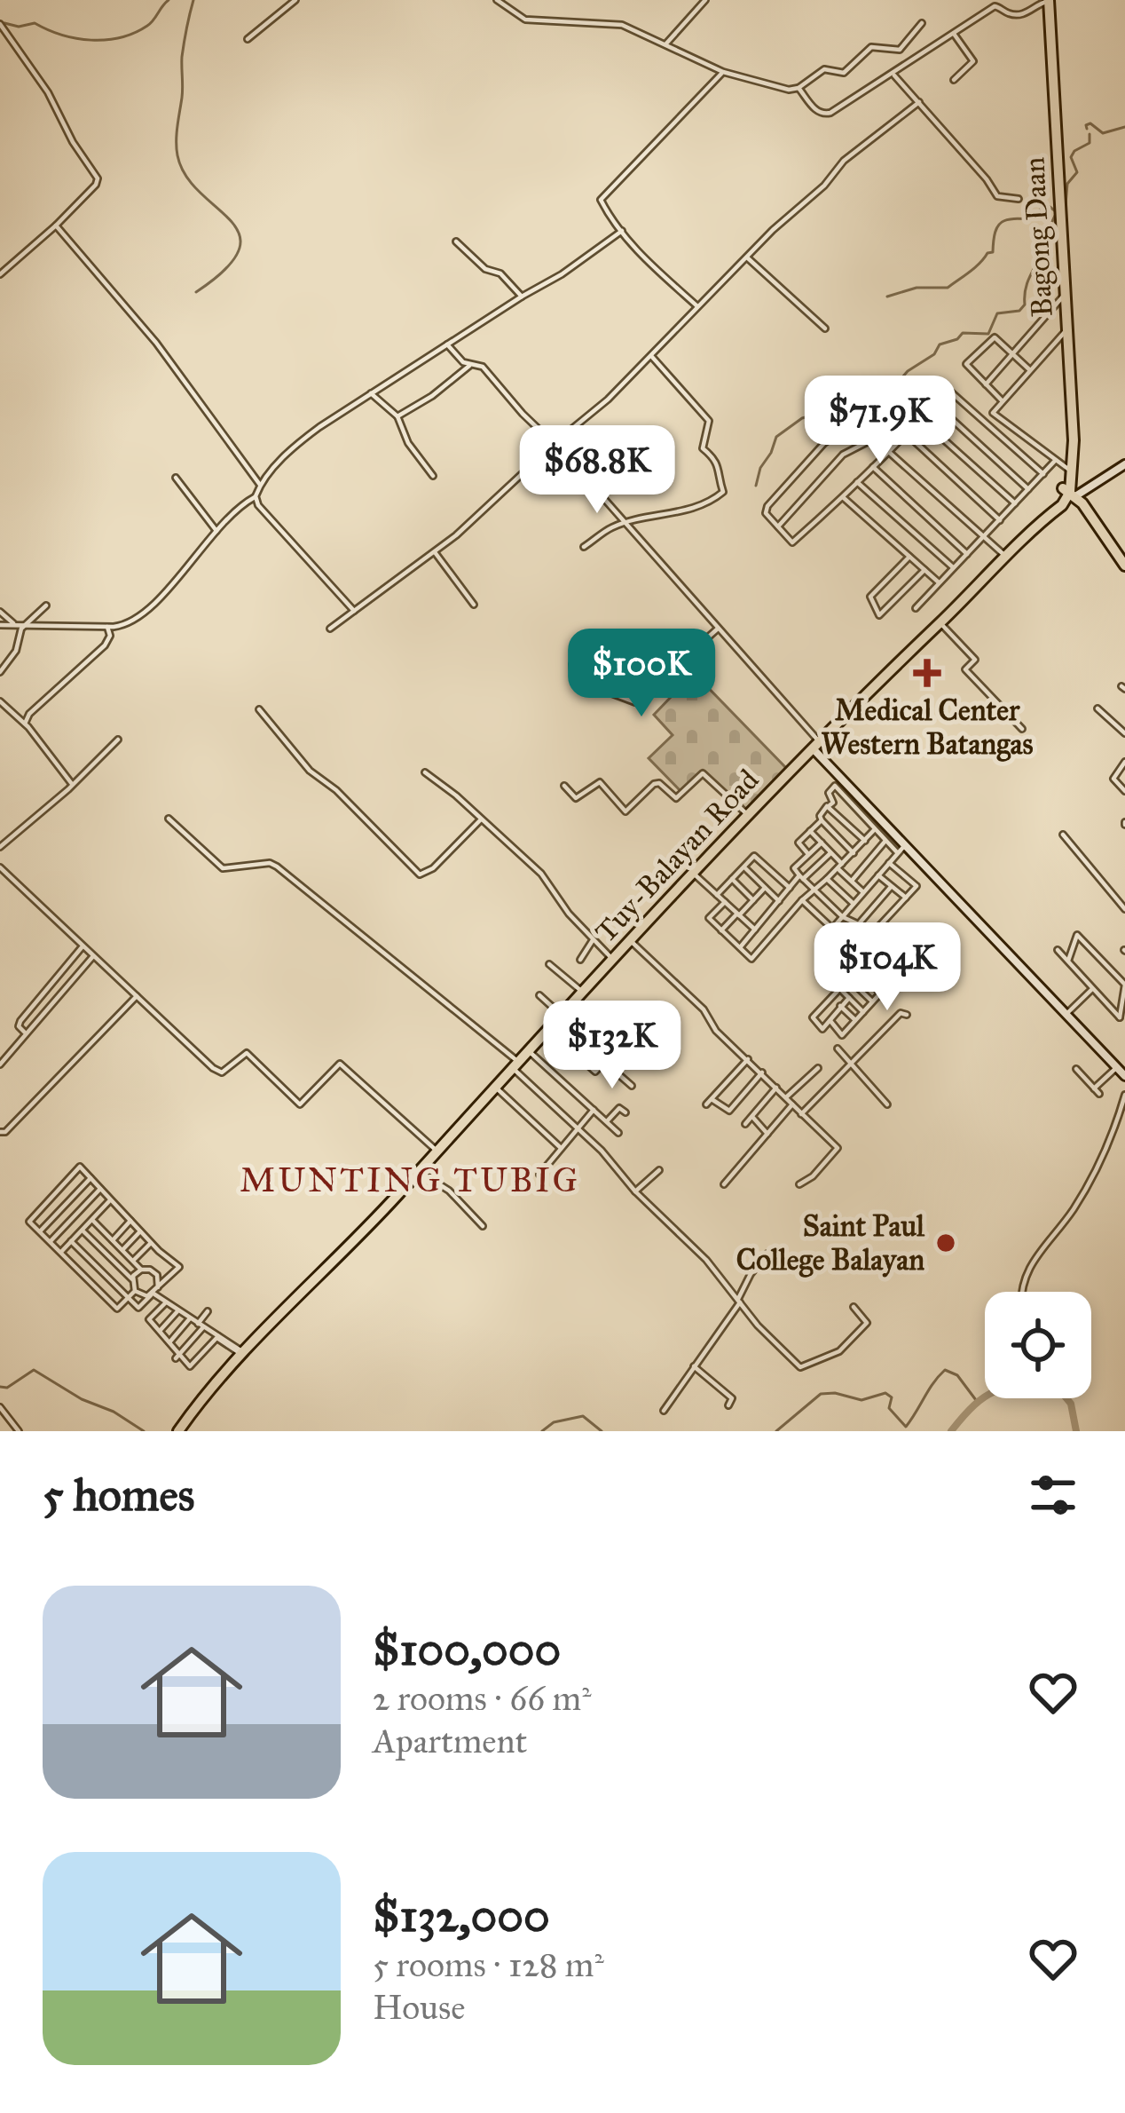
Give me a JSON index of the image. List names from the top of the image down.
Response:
{
  "streets": {
    "main road": ["Bagong Daan", "Tuy-Balayan Road"]
  },
  "crossings": [
    ["Bagong Daan", "Tuy-Balayan Road"]
  ],
  "districts": ["MUNTING TUBIG"],
  "places": {
    "health": ["Medical Center Western Batangas"],
    "other": ["Saint Paul College Balayan"]
  },
  "page": {
    "price": [
      "$71.9K",
      "$68.8K",
      "$100K",
      "$104K",
      "$132K"
    ],
    "heading": "5 homes",
    "list": [
      {
        "name": "$100,000",
        "note": "2 rooms · 66 m² · Apartment"
      },
      {
        "name": "$132,000",
        "note": "5 rooms · 128 m² · House"
      }
    ]
  }
}
